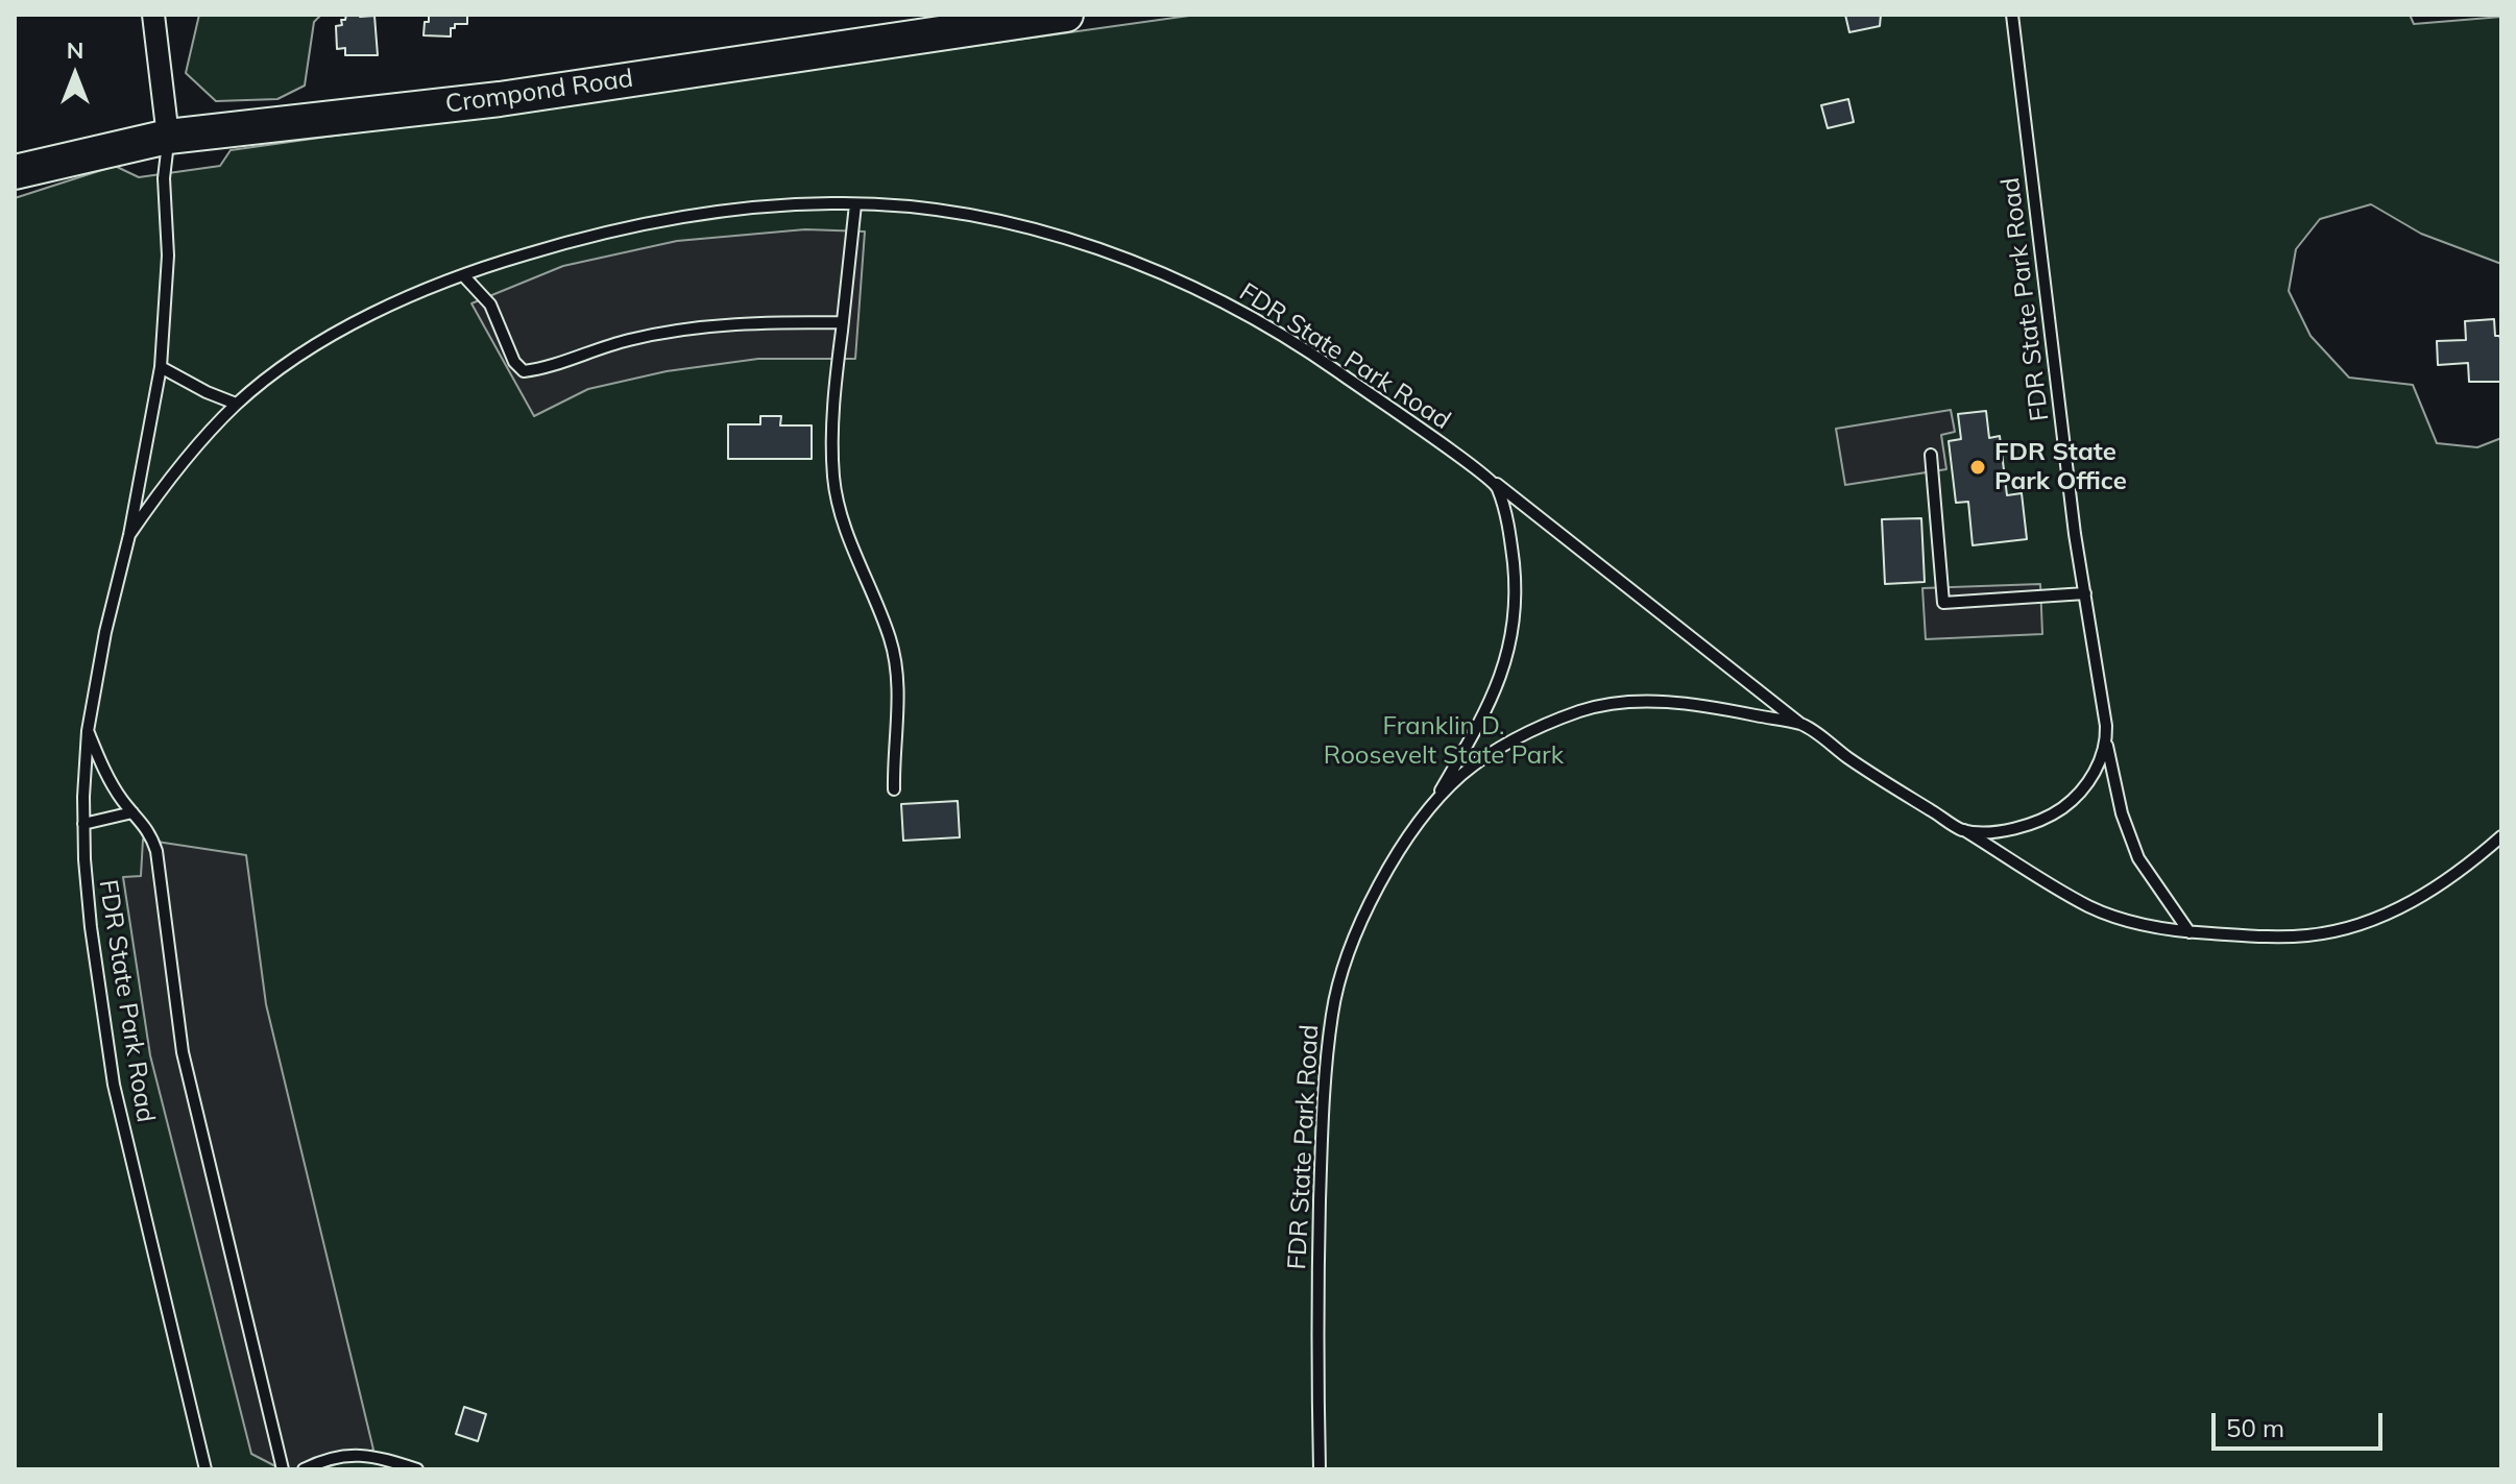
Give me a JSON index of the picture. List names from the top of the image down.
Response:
{
  "streets": {
    "highway": ["Crompond Road"],
    "lane": ["FDR State Park Road"]
  },
  "crossings": [
    ["Crompond Road", "FDR State Park Road"]
  ],
  "parks": ["Franklin D. Roosevelt State Park"],
  "places": ["FDR State Park Office"],
  "scale_bar": "50 m",
  "north": "top"
}
